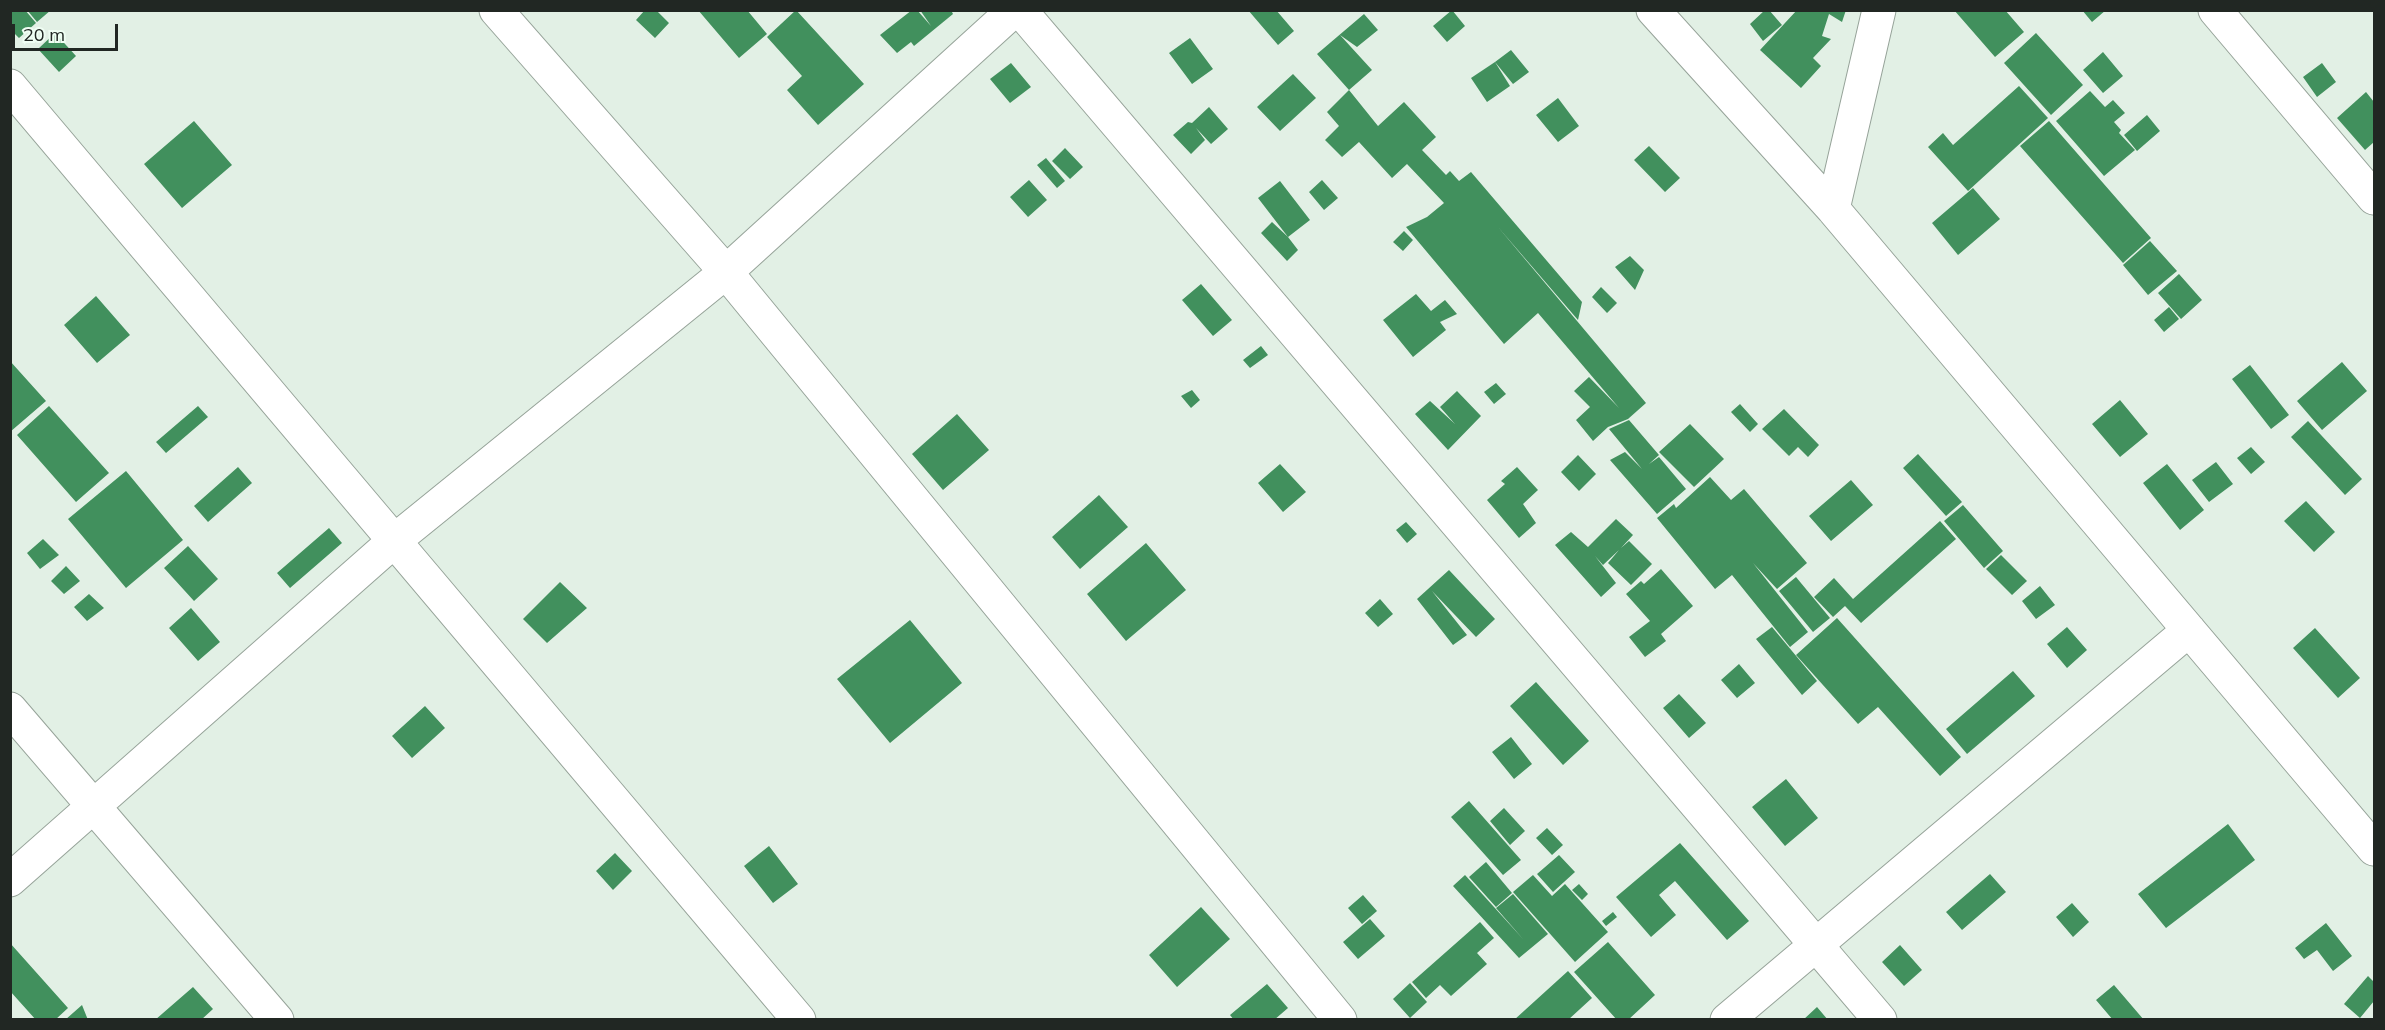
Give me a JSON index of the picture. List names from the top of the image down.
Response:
{
  "scale_bar": "20 m"
}
